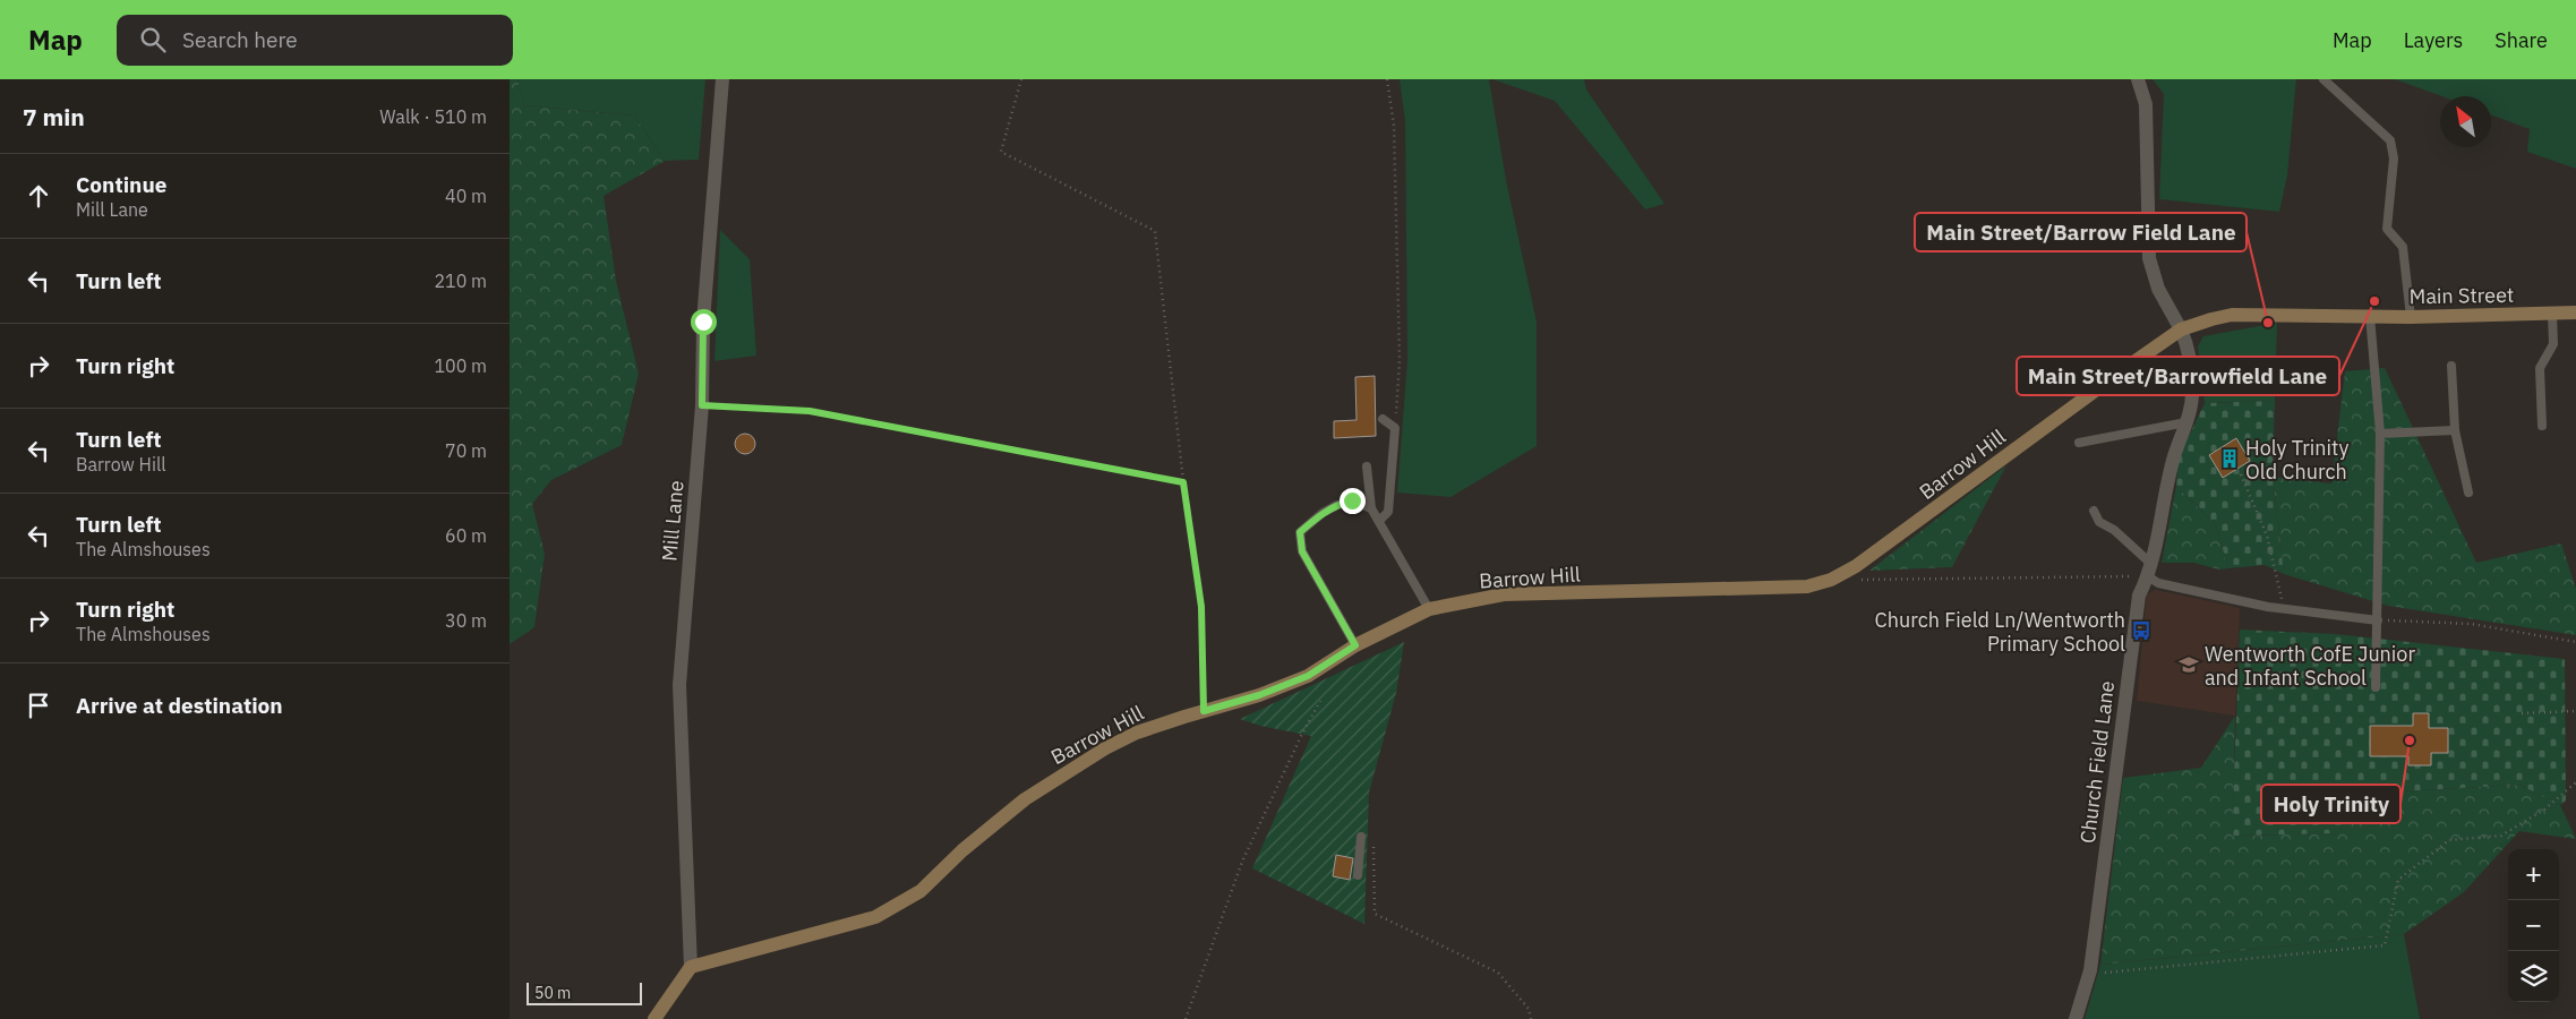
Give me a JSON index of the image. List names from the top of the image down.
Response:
{
  "streets": {
    "main road": ["Main Street", "Barrow Hill"],
    "street": ["Mill Lane", "Church Field Lane"]
  },
  "crossings": [
    ["Main Street", "Barrow Hill"],
    ["Main Street", "Church Field Lane"],
    ["Barrow Hill", "Mill Lane"],
    ["Barrow Hill", "Church Field Lane"]
  ],
  "places": {
    "other": ["Main Street/Barrowfield Lane", "Main Street/Barrow Field Lane", "Holy Trinity"],
    "building": ["Holy Trinity Old Church"],
    "bus stop": ["Church Field Ln/Wentworth Primary School"],
    "school or university": ["Wentworth CofE Junior and Infant School"]
  },
  "scale_bar": "50 m",
  "north": "top left",
  "page": {
    "header": "Map",
    "search": "Search here",
    "nav": ["Map", "Layers", "Share"],
    "heading": ["7 min", "Walk · 510 m"],
    "list": [
      ["Continue", "Mill Lane", "40 m"],
      ["Turn left", "210 m"],
      ["Turn right", "100 m"],
      ["Turn left", "Barrow Hill", "70 m"],
      ["Turn left", "The Almshouses", "60 m"],
      ["Turn right", "The Almshouses", "30 m"],
      "Arrive at destination"
    ],
    "map_buttons": ["+", "−"],
    "scale": "50 m"
  }
}
